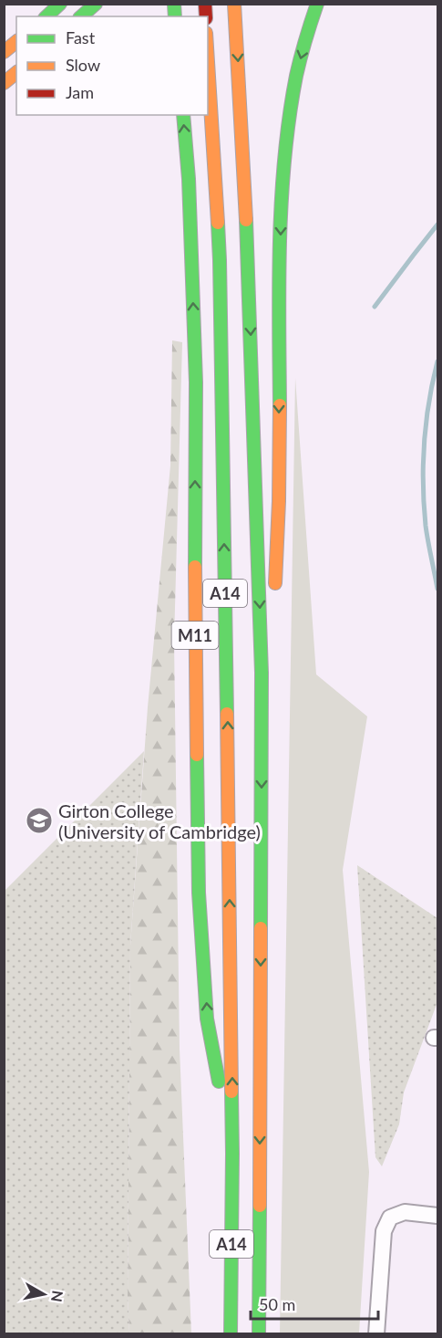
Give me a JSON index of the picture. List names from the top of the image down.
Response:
{
  "streets": {
    "main road": ["A14", "M11"]
  },
  "crossings": [
    ["A14", "M11"]
  ],
  "places": {
    "school or university": ["Girton College (University of Cambridge)"]
  },
  "legend": ["Fast", "Slow", "Jam"],
  "scale_bar": "50 m",
  "north": "right"
}
